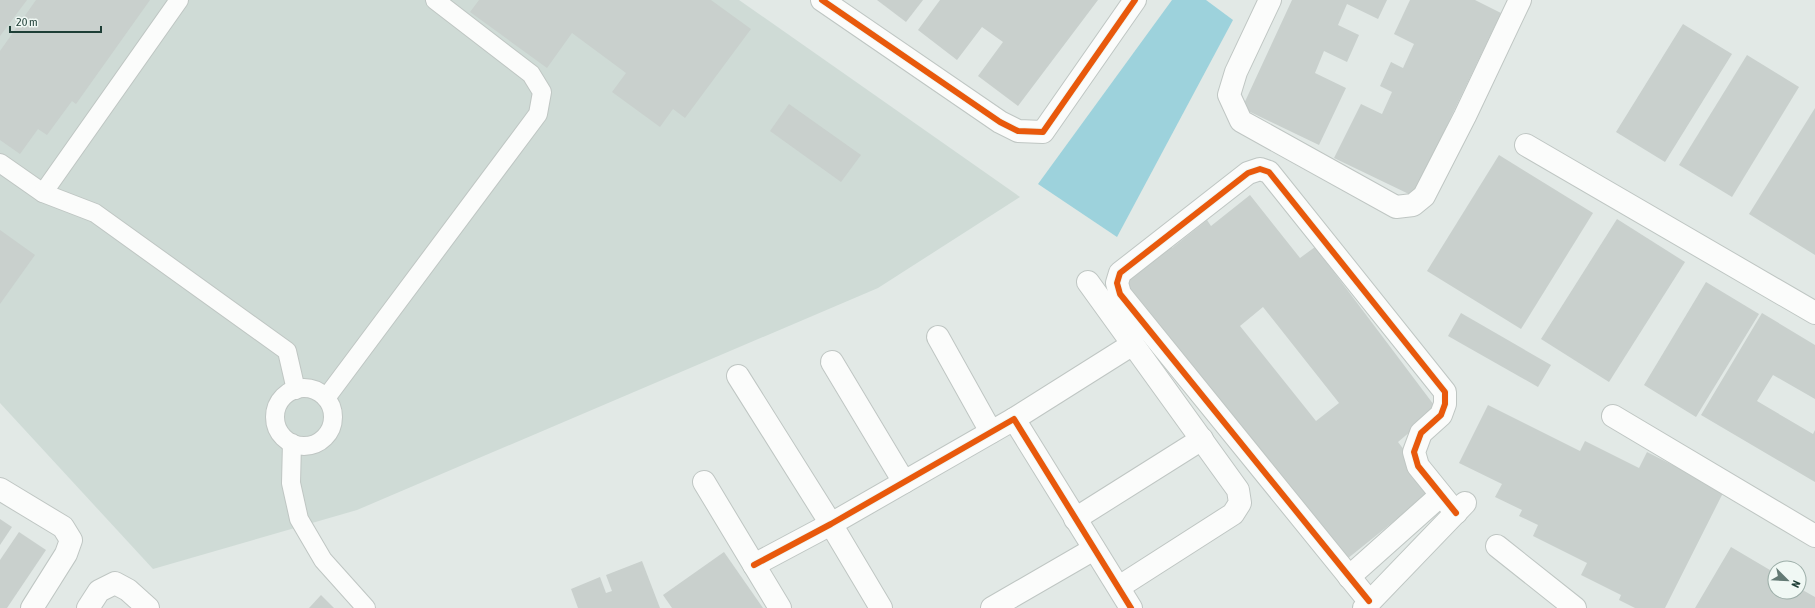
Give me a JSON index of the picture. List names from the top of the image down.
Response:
{
  "scale_bar": "20 m",
  "north": "bottom right"
}
